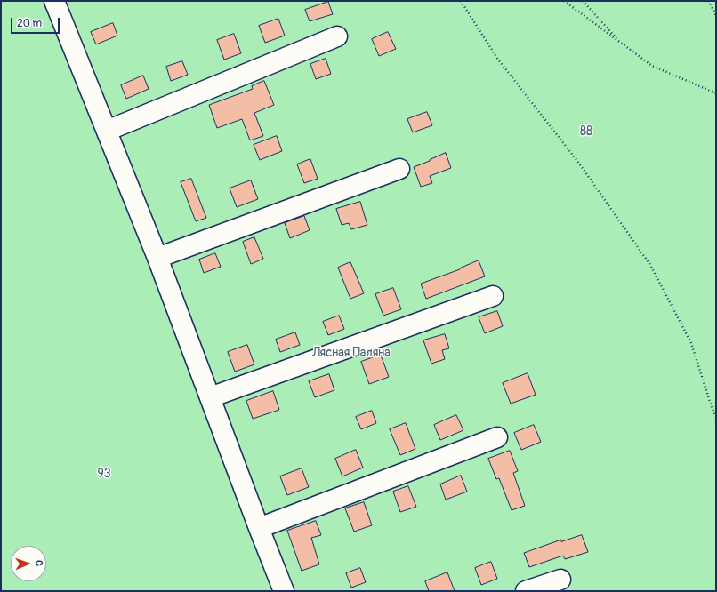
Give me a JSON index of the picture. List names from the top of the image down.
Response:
{
  "parks": ["88", "Лясная Паляна", "93"],
  "scale_bar": "20 m",
  "north": "right"
}
